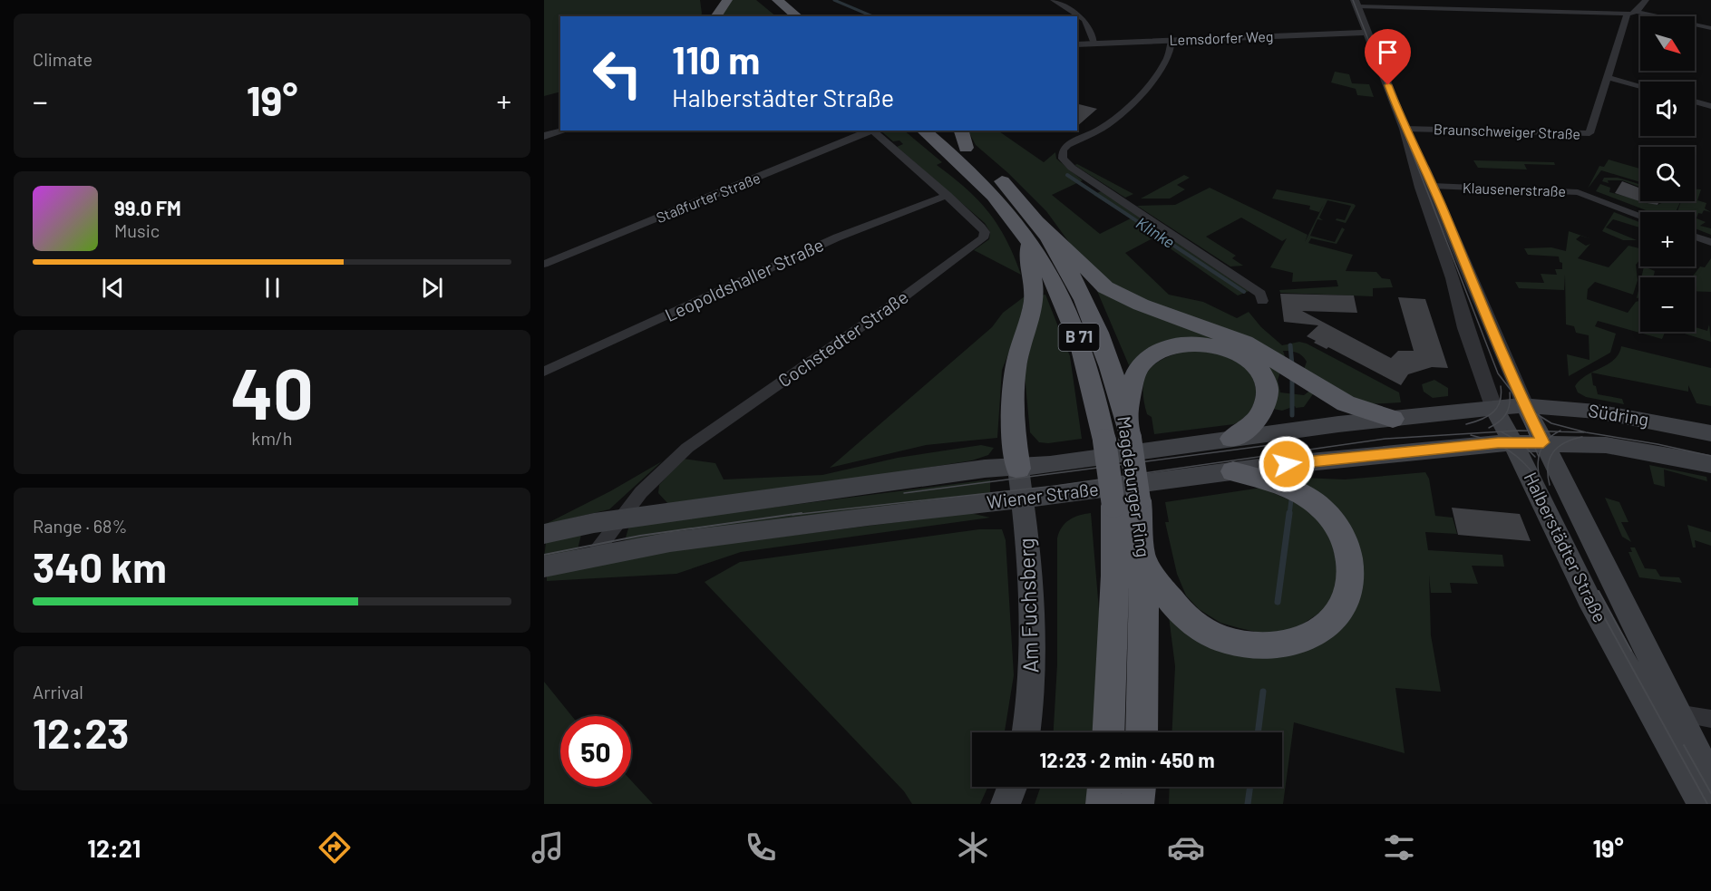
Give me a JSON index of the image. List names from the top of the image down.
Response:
{
  "streets": {
    "highway": ["B 71", "Magdeburger Ring"],
    "main road": [
      "Südring",
      "Wiener Straße",
      "Halberstädter Straße",
      "Am Fuchsberg"
    ],
    "street": [
      "Lemsdorfer Weg",
      "Braunschweiger Straße",
      "Klausenerstraße",
      "Staßfurter Straße",
      "Leopoldshaller Straße",
      "Cochstedter Straße"
    ]
  },
  "crossings": [
    ["Lemsdorfer Weg", "Halberstädter Straße"],
    ["Braunschweiger Straße", "Halberstädter Straße"],
    ["Klausenerstraße", "Halberstädter Straße"],
    ["Staßfurter Straße", "Cochstedter Straße"],
    ["Leopoldshaller Straße", "Cochstedter Straße"],
    ["Cochstedter Straße", "Wiener Straße"],
    ["Südring", "Wiener Straße"],
    ["Südring", "Halberstädter Straße"],
    ["Wiener Straße", "Halberstädter Straße"],
    ["Wiener Straße", "Am Fuchsberg"]
  ],
  "water": ["Klinke"],
  "north": "bottom right",
  "page": {
    "tile": [
      "Climate",
      ["40", "km/h"],
      ["Range · 68%", "340 km"],
      ["Arrival", "12:23"]
    ],
    "map_buttons": ["+", "−"],
    "turn": ["110 m", "Halberstädter Straße"],
    "heat": ["−", "19°", "+"],
    "song": ["99.0 FM", "Music"],
    "limit": "50",
    "trip": "12:23 · 2 min · 450 m",
    "tabs": ["12:21", "19°"]
  }
}
